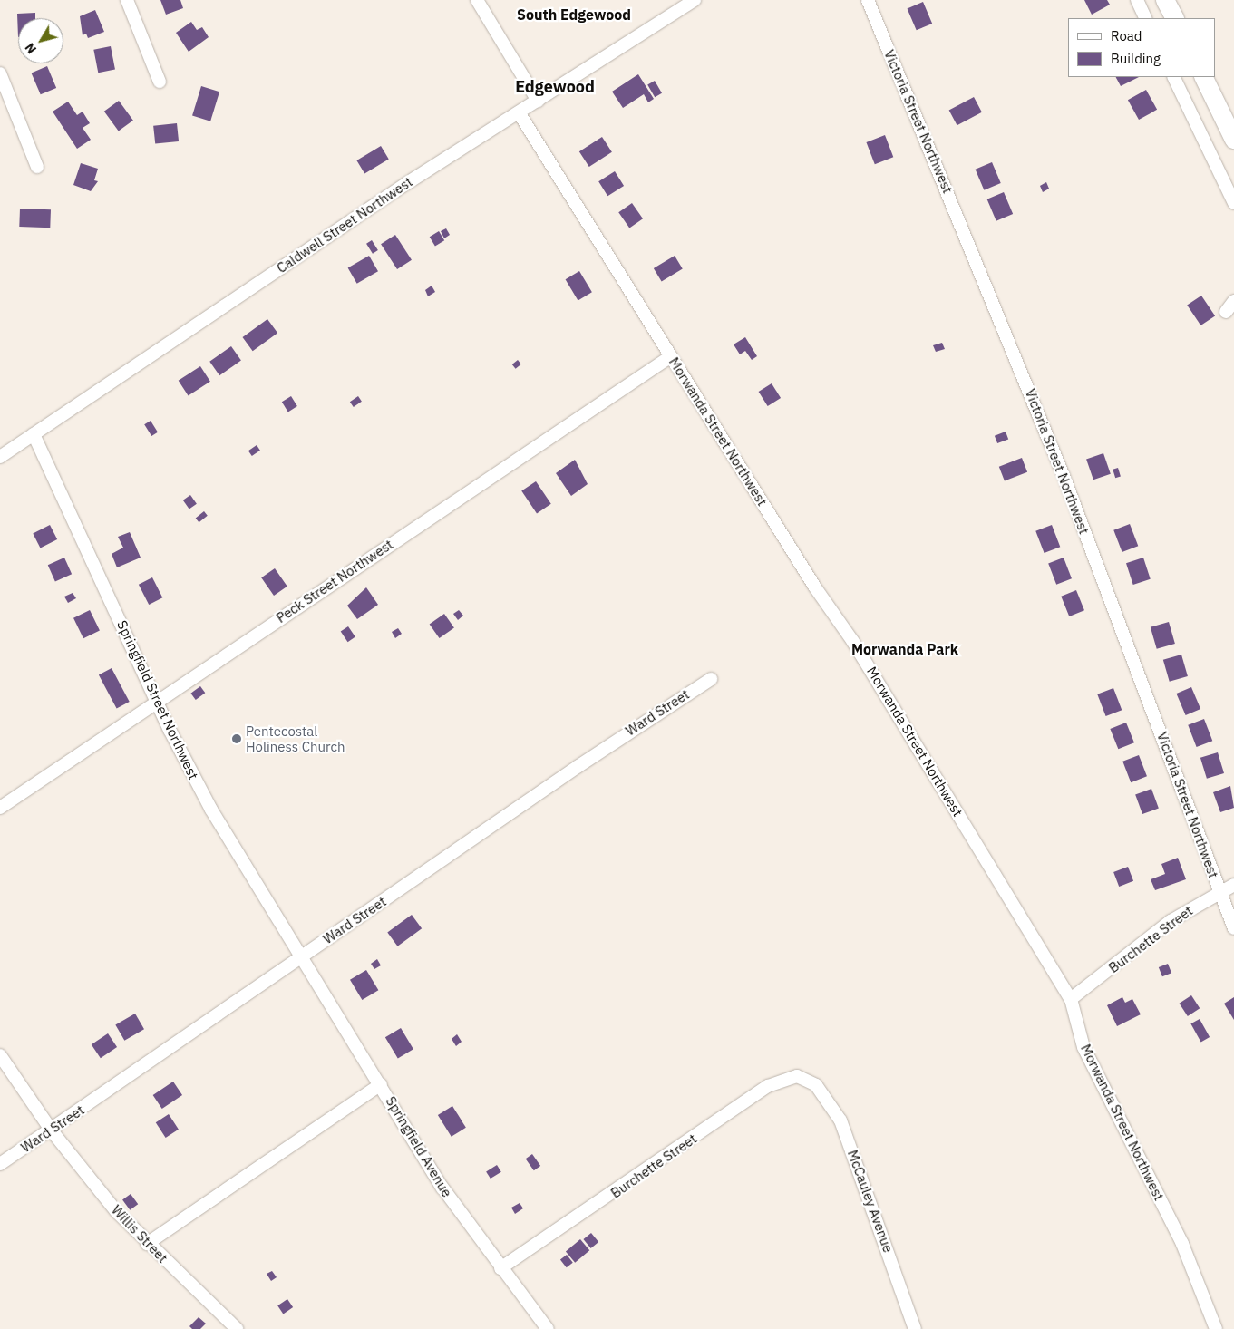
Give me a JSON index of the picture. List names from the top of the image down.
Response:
{
  "streets": {
    "street": [
      "Victoria Street Northwest",
      "Caldwell Street Northwest",
      "Morwanda Street Northwest",
      "Peck Street Northwest",
      "Springfield Street Northwest",
      "Ward Street",
      "Burchette Street",
      "Springfield Avenue",
      "McCauley Avenue",
      "Willis Street"
    ]
  },
  "crossings": [
    ["Victoria Street Northwest", "Burchette Street"],
    ["Caldwell Street Northwest", "Morwanda Street Northwest"],
    ["Caldwell Street Northwest", "Springfield Street Northwest"],
    ["Morwanda Street Northwest", "Peck Street Northwest"],
    ["Morwanda Street Northwest", "Burchette Street"],
    ["Peck Street Northwest", "Springfield Street Northwest"],
    ["Springfield Street Northwest", "Ward Street"],
    ["Springfield Street Northwest", "Springfield Avenue"],
    ["Ward Street", "Springfield Avenue"],
    ["Ward Street", "Willis Street"],
    ["Burchette Street", "Springfield Avenue"],
    ["Burchette Street", "McCauley Avenue"]
  ],
  "districts": ["South Edgewood", "Edgewood", "Morwanda Park"],
  "places": ["Pentecostal Holiness Church"],
  "legend": ["Road", "Building"],
  "north": "bottom left"
}
